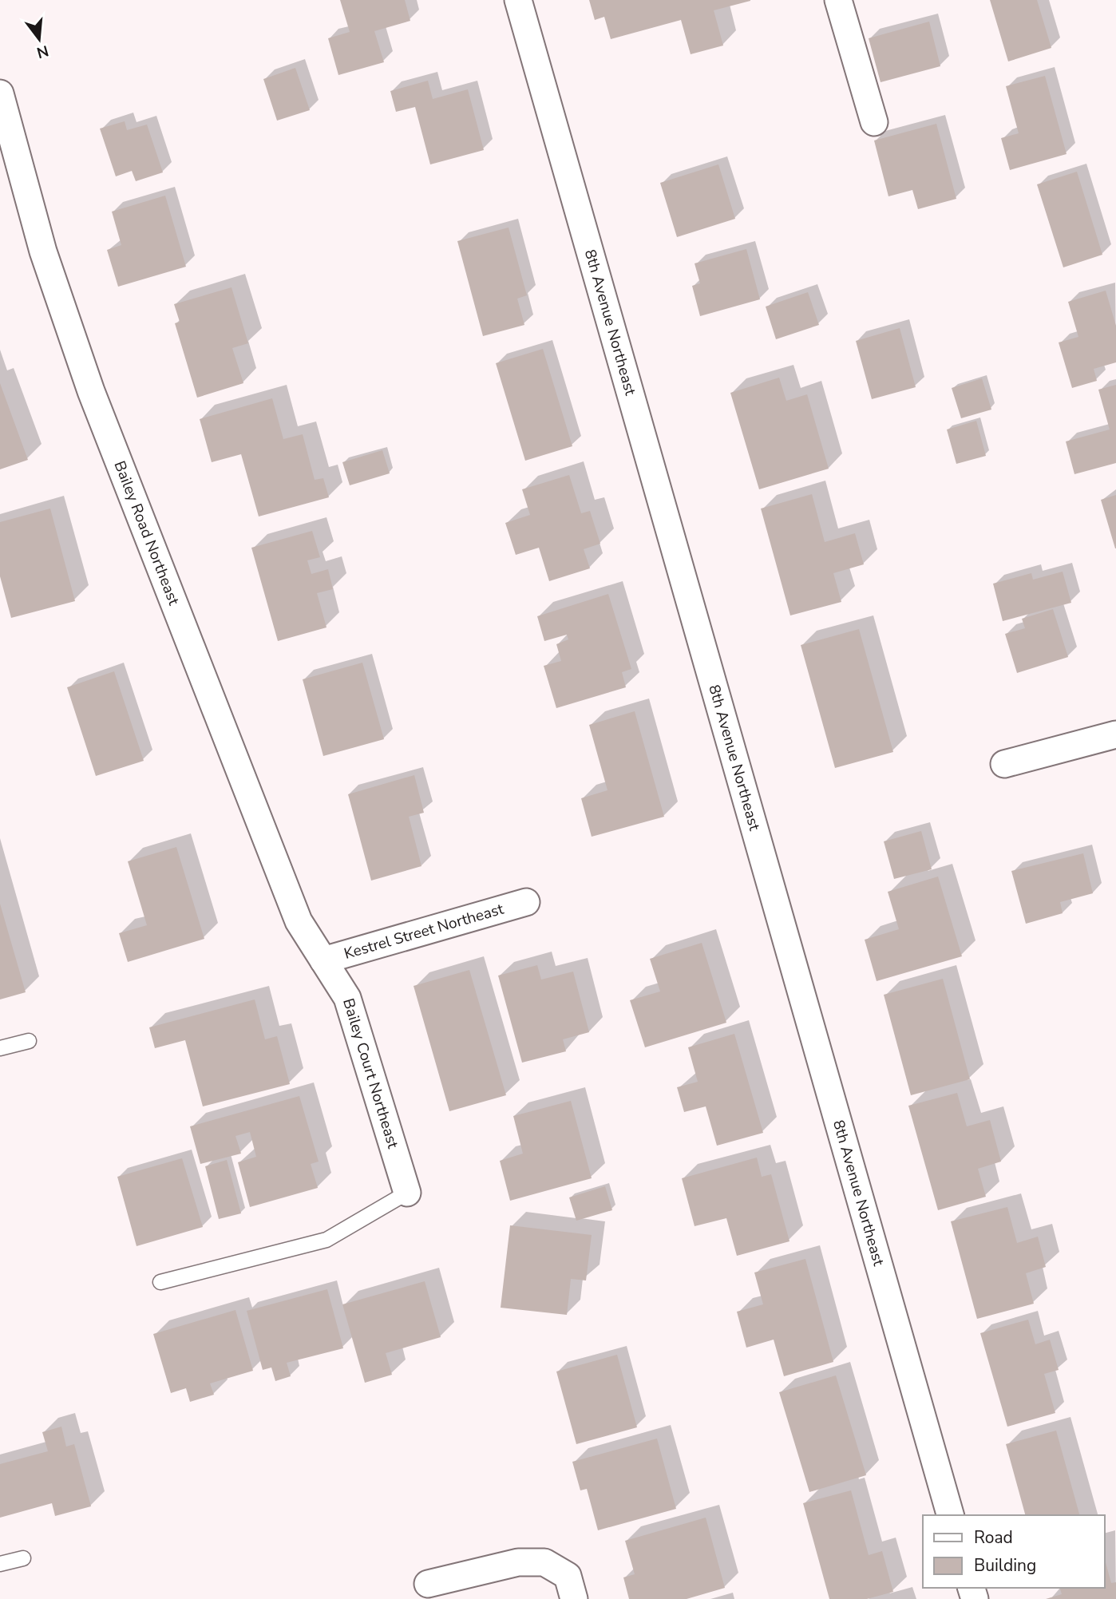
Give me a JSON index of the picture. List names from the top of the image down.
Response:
{
  "streets": {
    "street": [
      "8th Avenue Northeast",
      "Bailey Road Northeast",
      "Kestrel Street Northeast",
      "Bailey Court Northeast"
    ]
  },
  "crossings": [
    ["Bailey Road Northeast", "Kestrel Street Northeast"],
    ["Bailey Road Northeast", "Bailey Court Northeast"],
    ["Kestrel Street Northeast", "Bailey Court Northeast"]
  ],
  "legend": ["Road", "Building"],
  "north": "bottom"
}
